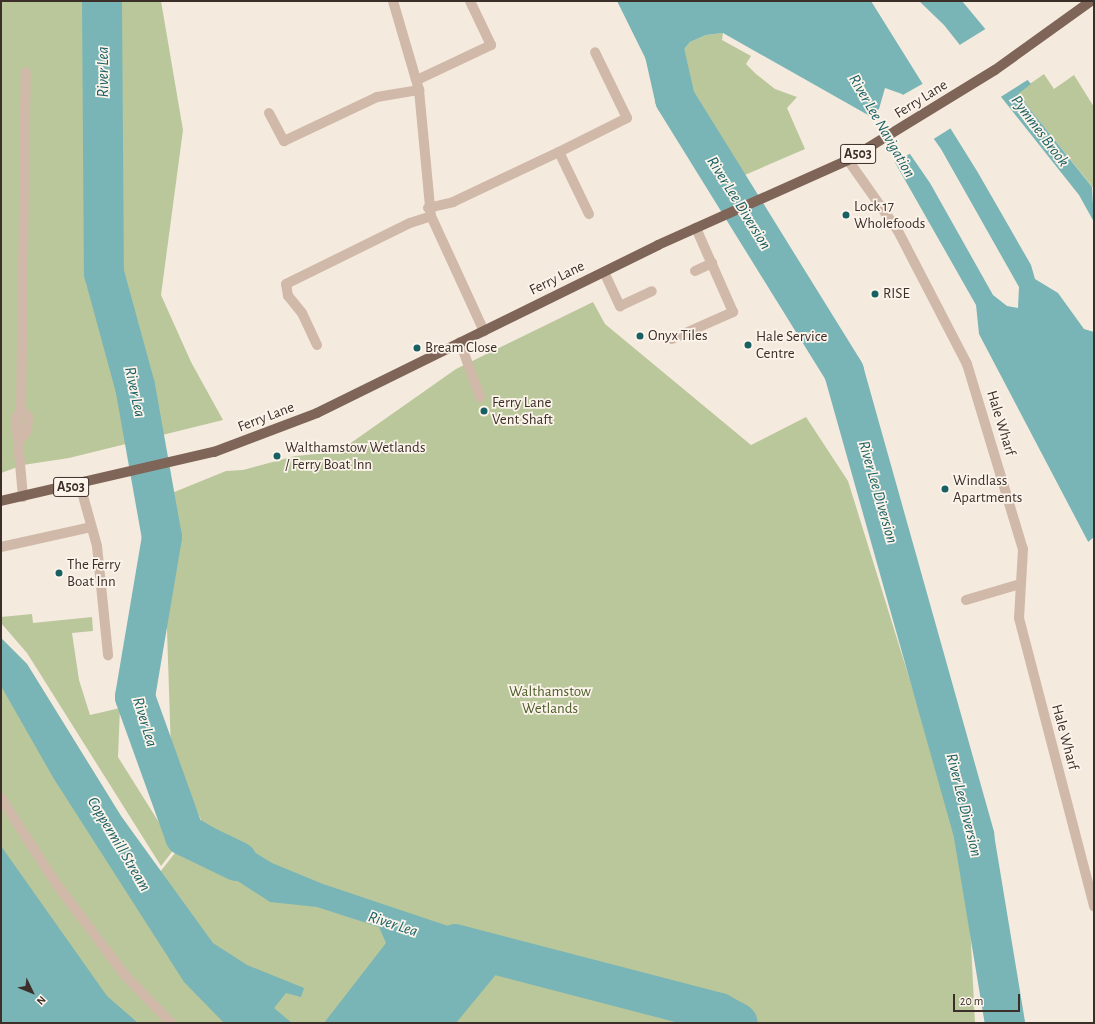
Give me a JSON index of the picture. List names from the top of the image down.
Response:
{
  "streets": {
    "main road": ["Ferry Lane", "A503"],
    "street": ["Hale Wharf"]
  },
  "crossings": [
    ["Ferry Lane", "Hale Wharf"]
  ],
  "water": [
    "River Lea",
    "River Lee Navigation",
    "Pymmes Brook",
    "River Lee Diversion",
    "Coppermill Stream"
  ],
  "parks": ["Walthamstow Wetlands"],
  "places": [
    "Lock 17 Wholefoods",
    "RISE",
    "Onyx Tiles",
    "Hale Service Centre",
    "Bream Close",
    "Ferry Lane Vent Shaft",
    "Walthamstow Wetlands / Ferry Boat Inn",
    "Windlass Apartments",
    "The Ferry Boat Inn"
  ],
  "scale_bar": "20 m",
  "north": "bottom right"
}
